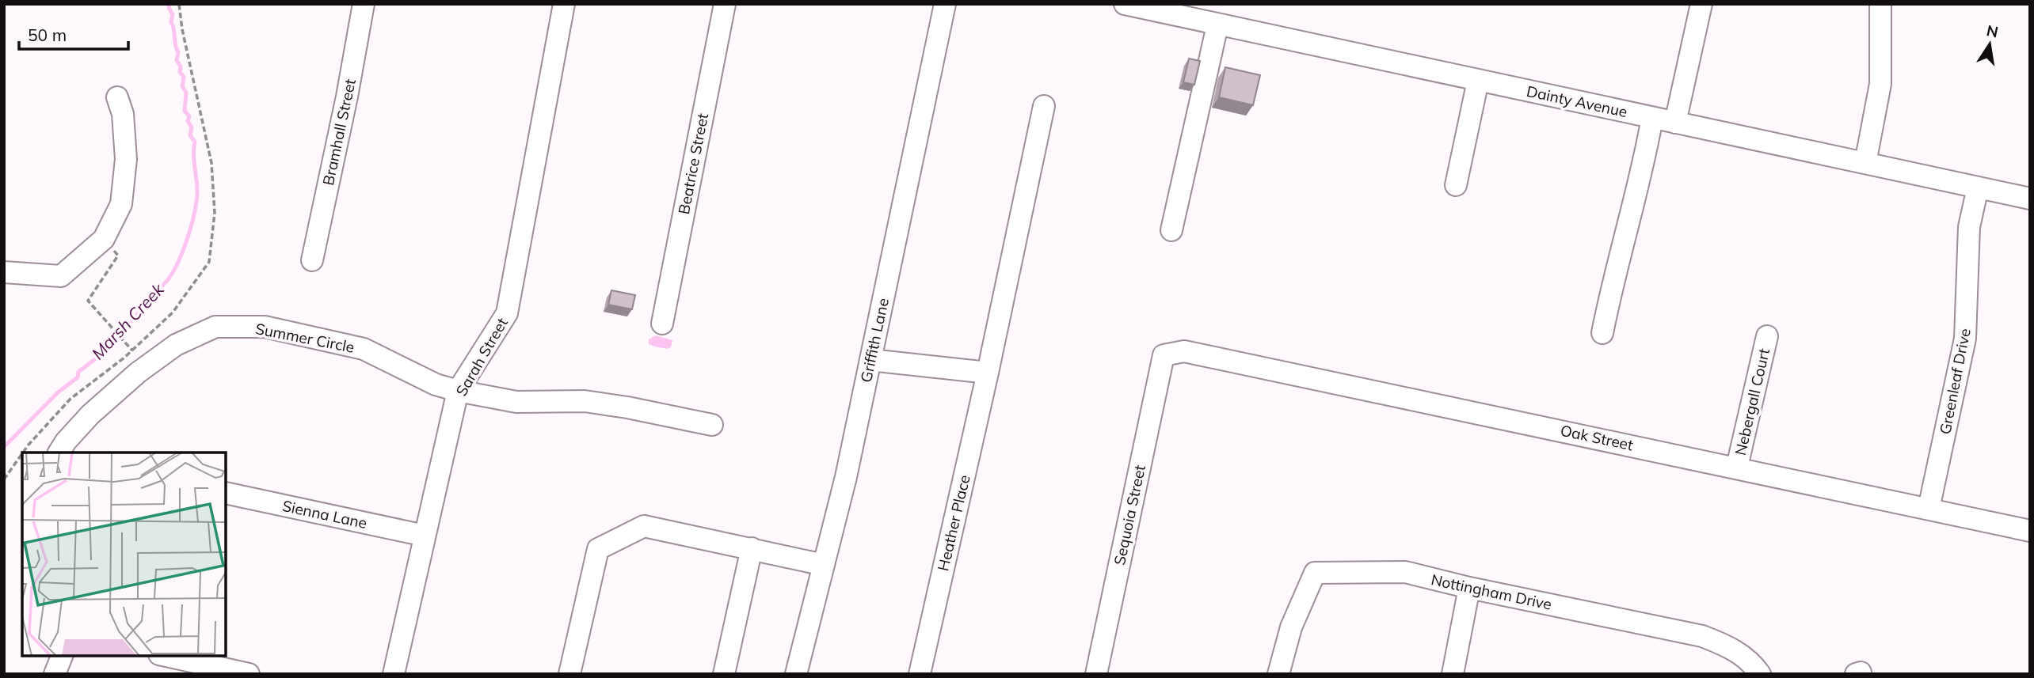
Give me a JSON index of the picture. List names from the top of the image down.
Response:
{
  "streets": {
    "street": [
      "Dainty Avenue",
      "Bramhall Street",
      "Beatrice Street",
      "Summer Circle",
      "Griffith Lane",
      "Sarah Street",
      "Greenleaf Drive",
      "Nebergall Court",
      "Oak Street",
      "Sienna Lane",
      "Sequoia Street",
      "Heather Place",
      "Nottingham Drive"
    ]
  },
  "crossings": [
    ["Dainty Avenue", "Greenleaf Drive"],
    ["Summer Circle", "Sarah Street"],
    ["Sarah Street", "Sienna Lane"],
    ["Greenleaf Drive", "Oak Street"],
    ["Nebergall Court", "Oak Street"],
    ["Oak Street", "Sequoia Street"]
  ],
  "water": ["Marsh Creek"],
  "scale_bar": "50 m",
  "north": "top"
}
